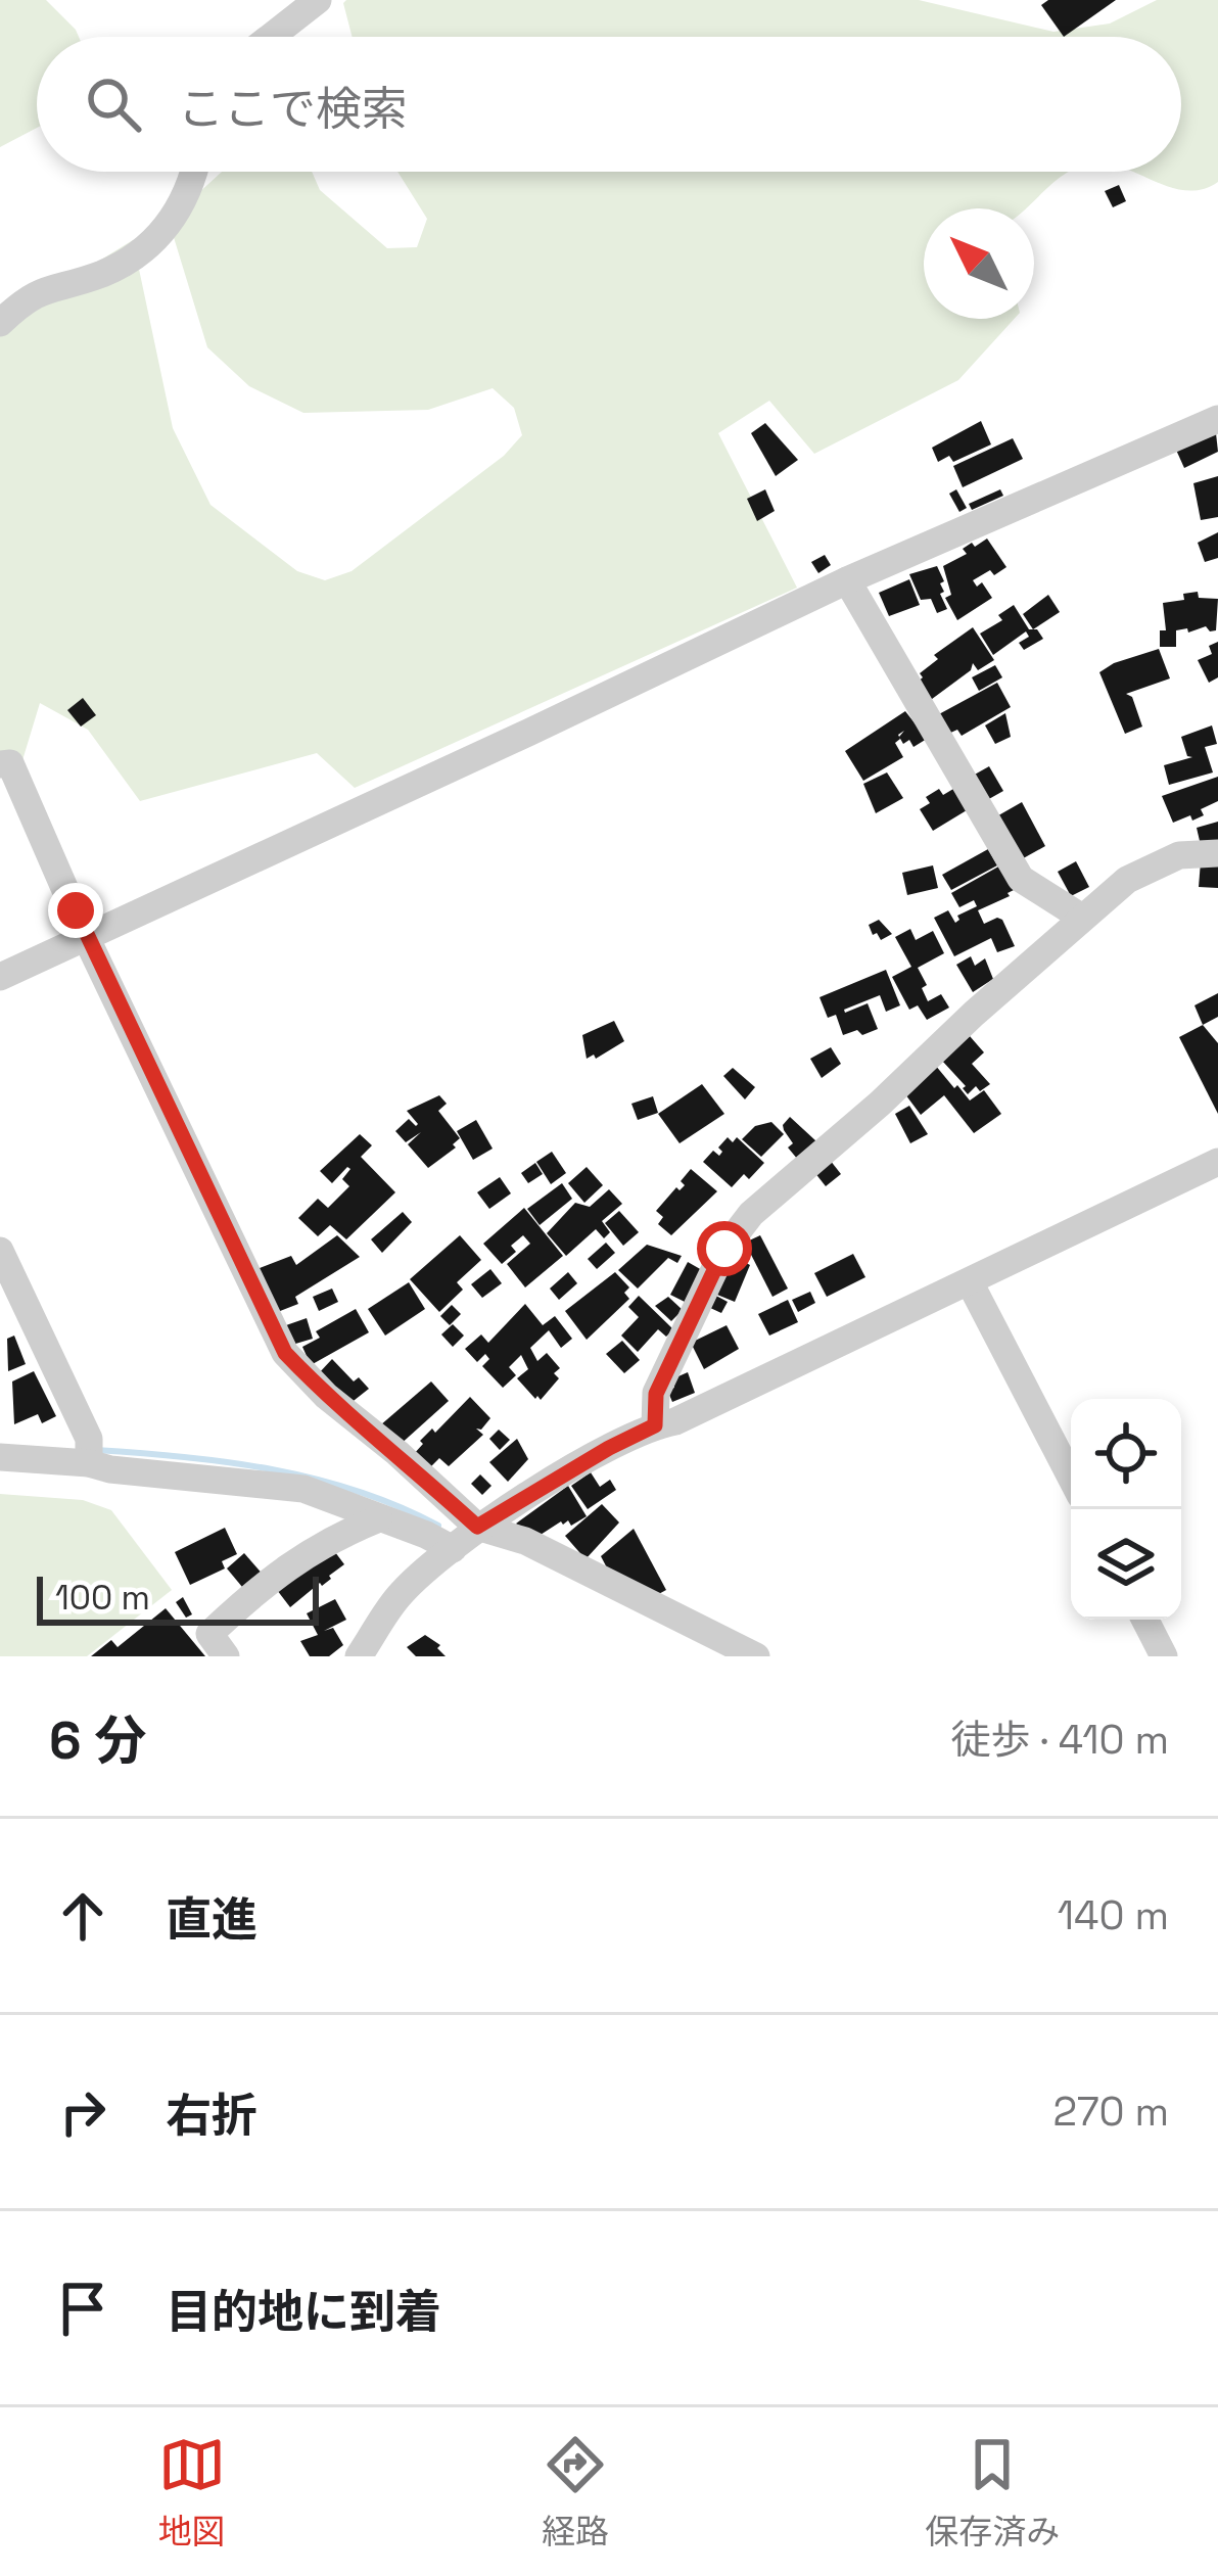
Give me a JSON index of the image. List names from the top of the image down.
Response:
{
  "scale_bar": "100 m",
  "north": "top left",
  "page": {
    "search": "ここで検索",
    "scale": "100 m",
    "heading": ["6 分", "徒歩 · 410 m"],
    "list": [
      ["直進", "140 m"],
      ["右折", "270 m"],
      "目的地に到着"
    ],
    "nav": ["地図", "経路", "保存済み"]
  }
}
